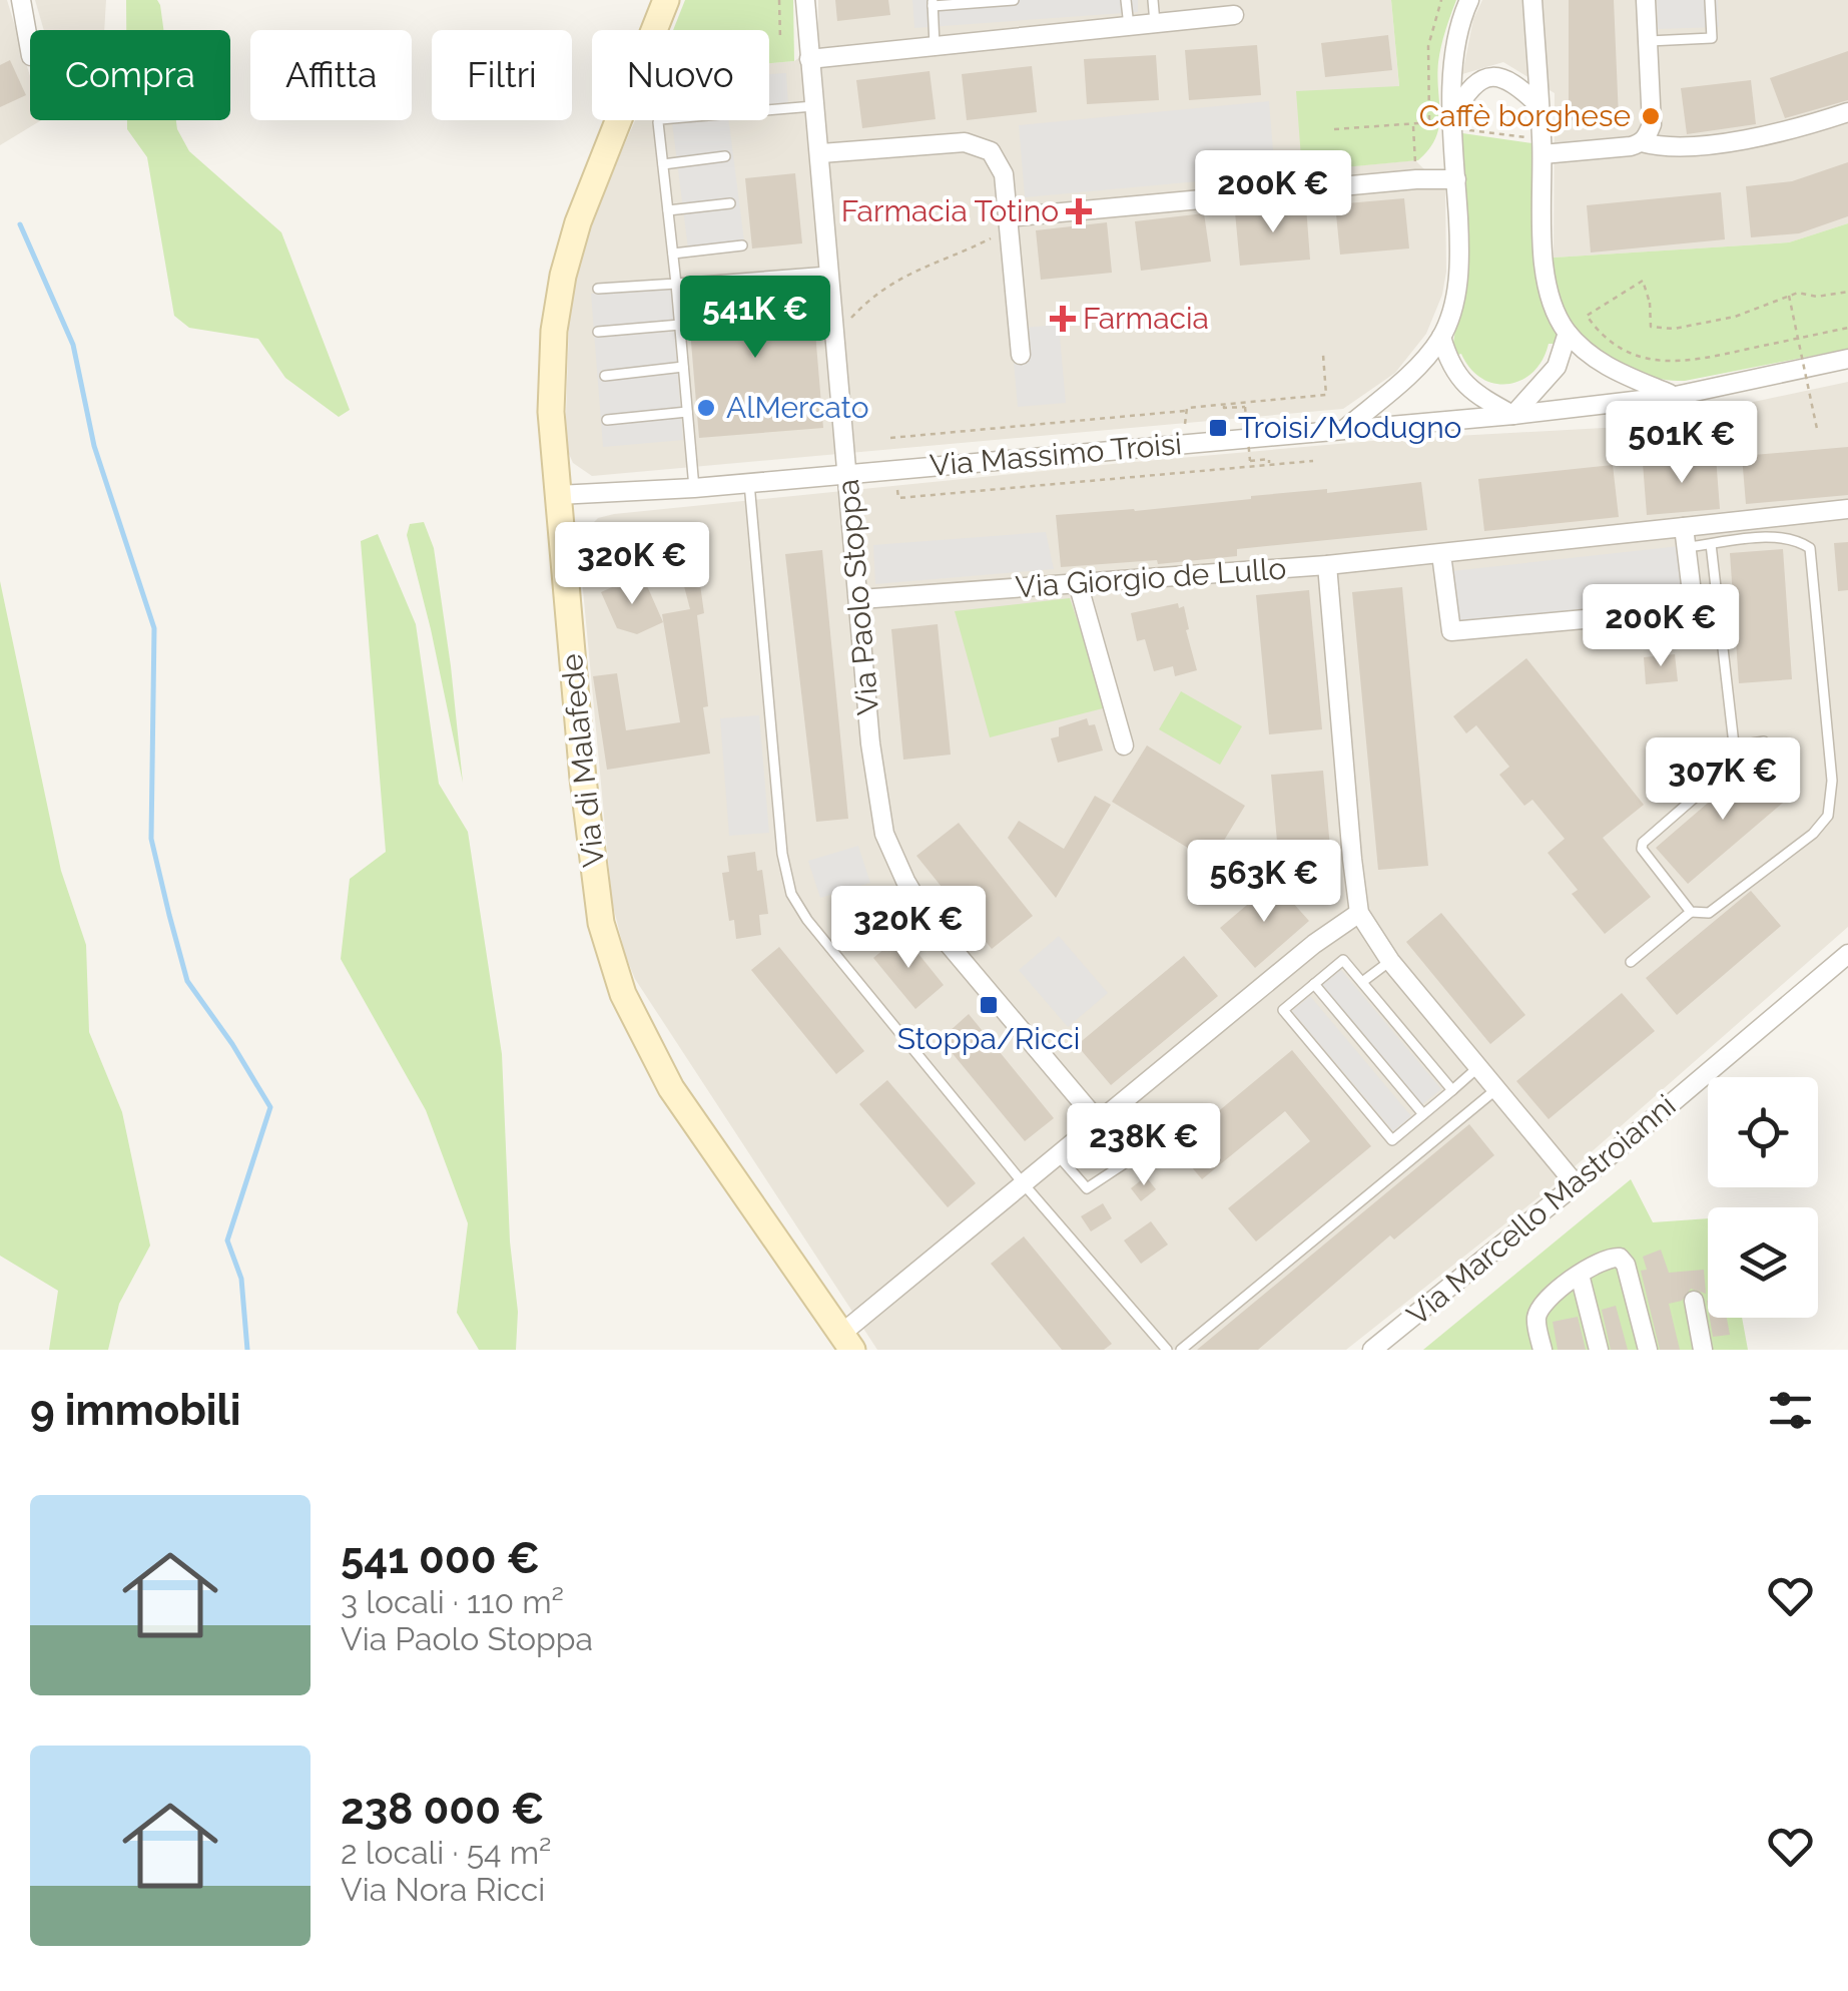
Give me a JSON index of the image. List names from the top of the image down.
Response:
{
  "streets": {
    "street": [
      "Via Massimo Troisi",
      "Via Giorgio de Lullo",
      "Via Paolo Stoppa",
      "Via di Malafede",
      "Via Marcello Mastroianni"
    ]
  },
  "crossings": [
    ["Via Massimo Troisi", "Via Paolo Stoppa"],
    ["Via Massimo Troisi", "Via di Malafede"],
    ["Via Giorgio de Lullo", "Via Paolo Stoppa"]
  ],
  "places": {
    "other": ["Caffè borghese", "AlMercato"],
    "health": ["Farmacia Totino", "Farmacia"],
    "transit": ["Troisi/Modugno", "Stoppa/Ricci"]
  },
  "page": {
    "chip": [
      "Compra",
      "Affitta",
      "Filtri",
      "Nuovo"
    ],
    "price": [
      "200K €",
      "541K €",
      "501K €",
      "320K €",
      "200K €",
      "307K €",
      "563K €",
      "320K €",
      "238K €"
    ],
    "heading": "9 immobili",
    "list": [
      {
        "name": "541 000 €",
        "note": "3 locali · 110 m² · Via Paolo Stoppa"
      },
      {
        "name": "238 000 €",
        "note": "2 locali · 54 m² · Via Nora Ricci"
      }
    ]
  }
}
